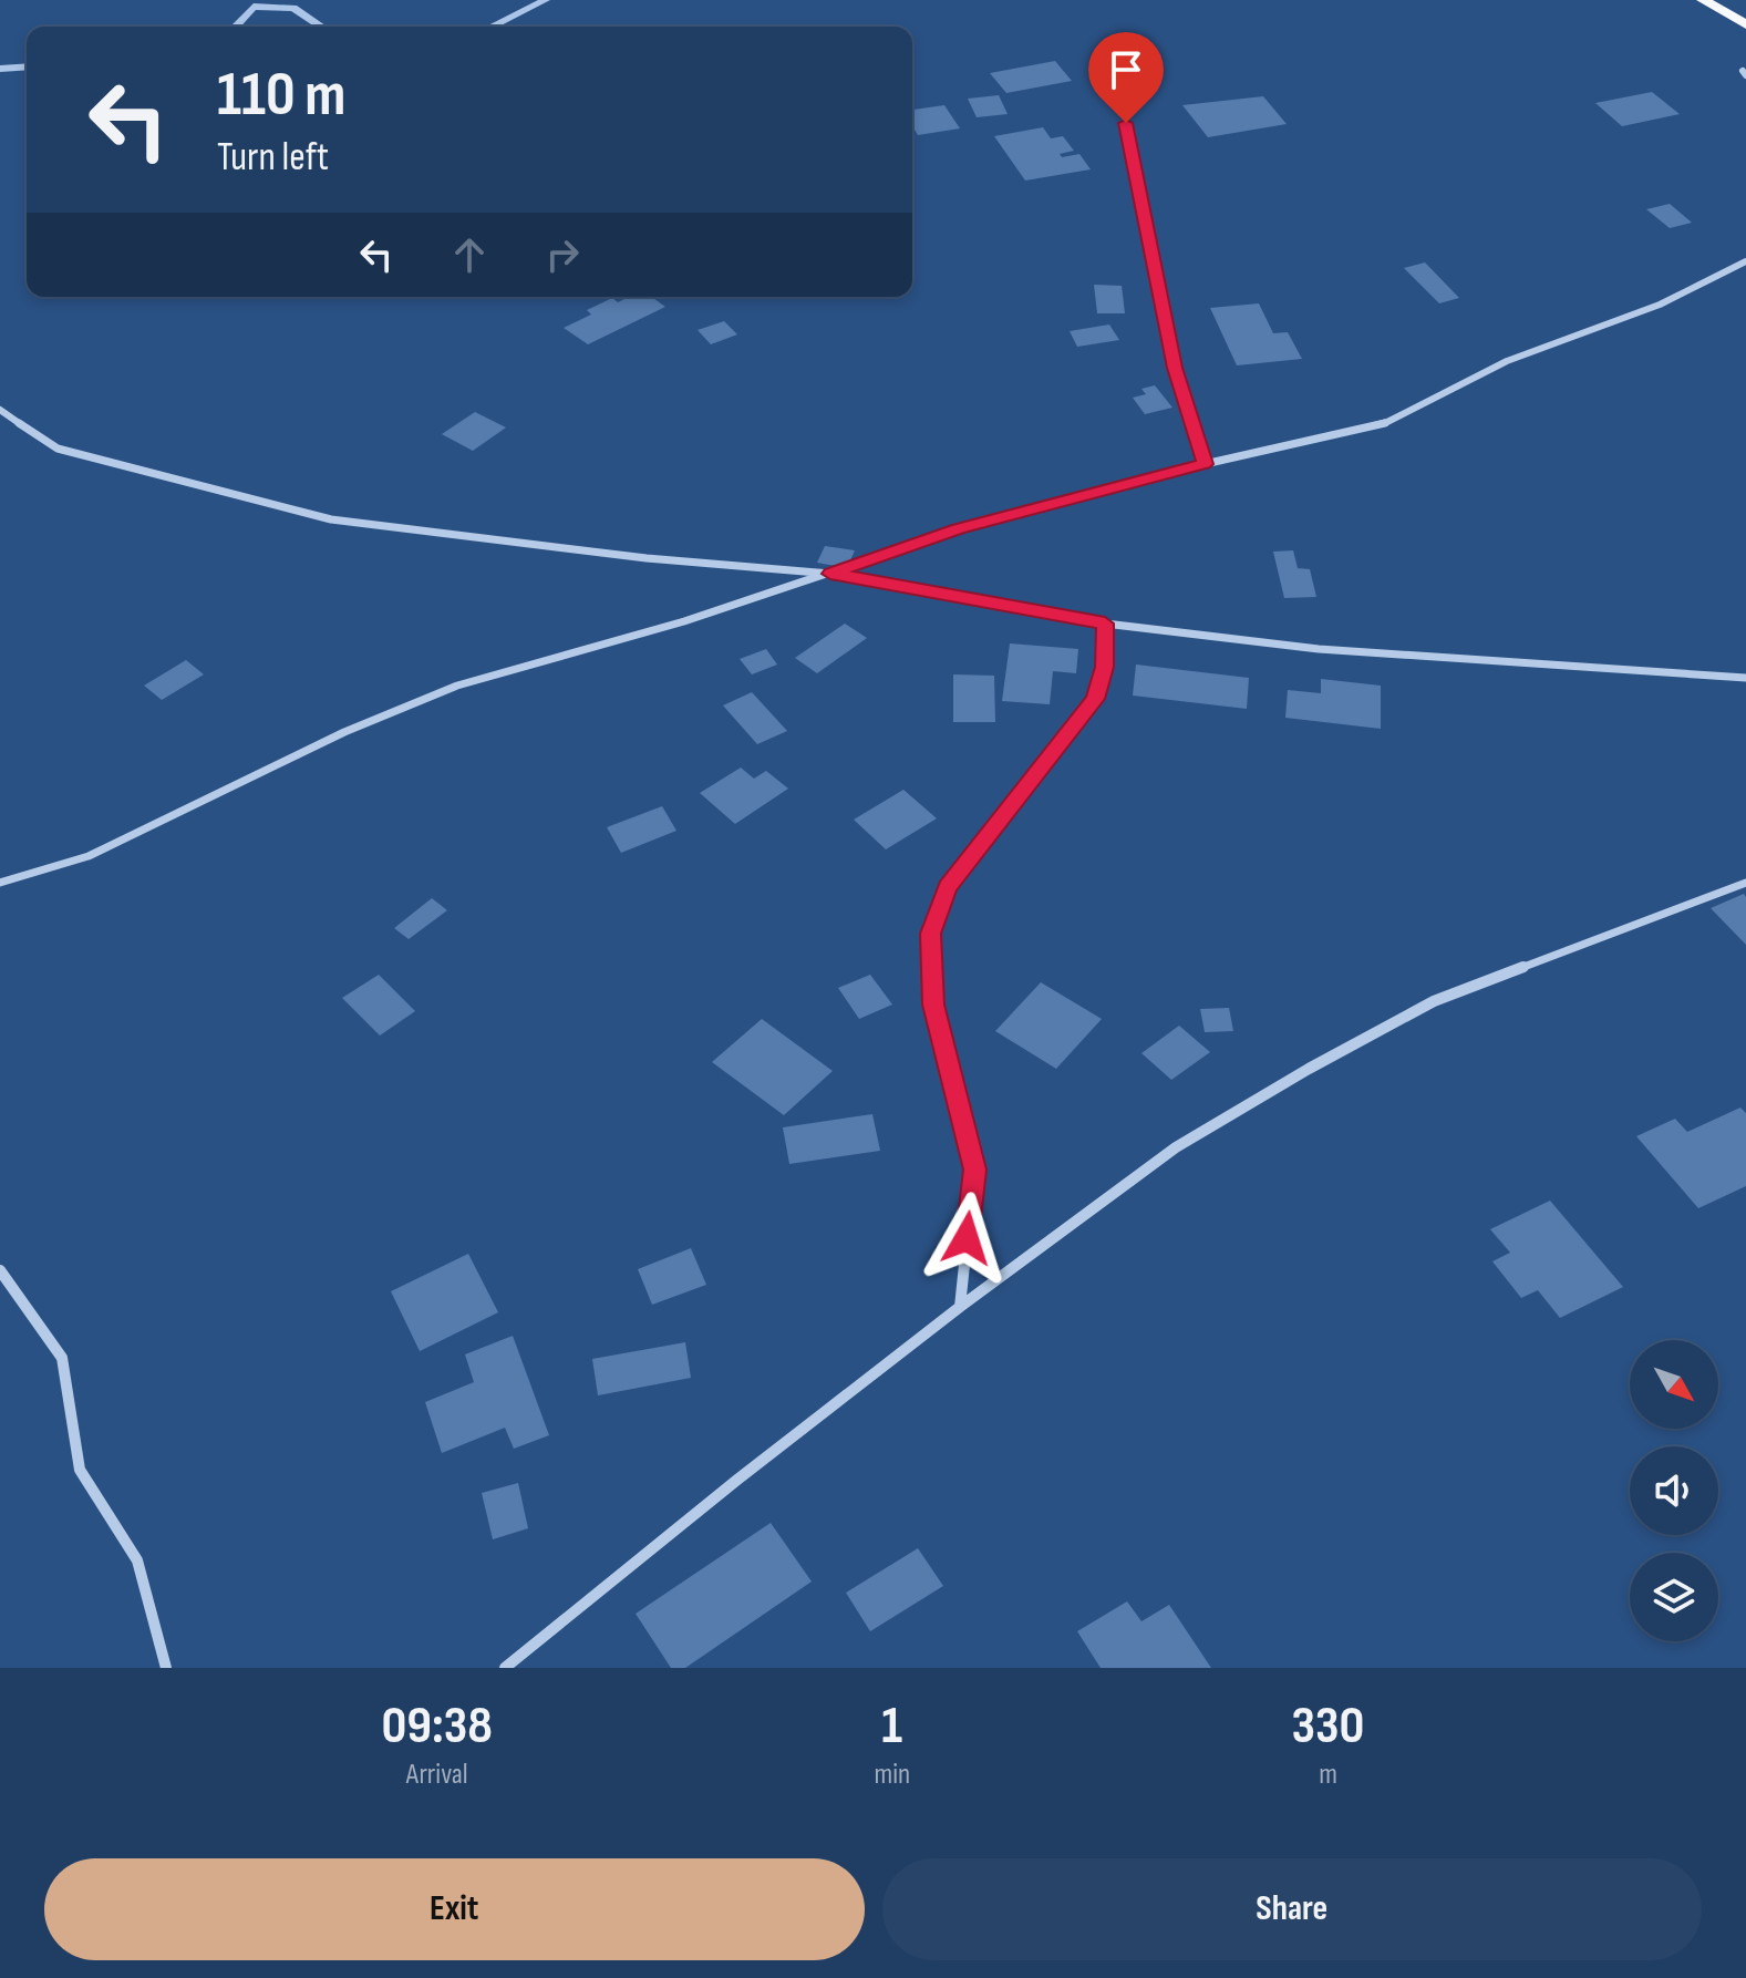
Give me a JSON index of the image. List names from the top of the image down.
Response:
{
  "north": "bottom right",
  "page": {
    "turn": ["110 m", "Turn left"],
    "eta": [
      "09:38",
      "Arrival",
      "1",
      "min",
      "330",
      "m"
    ],
    "buttons": ["Exit", "Share"]
  }
}
